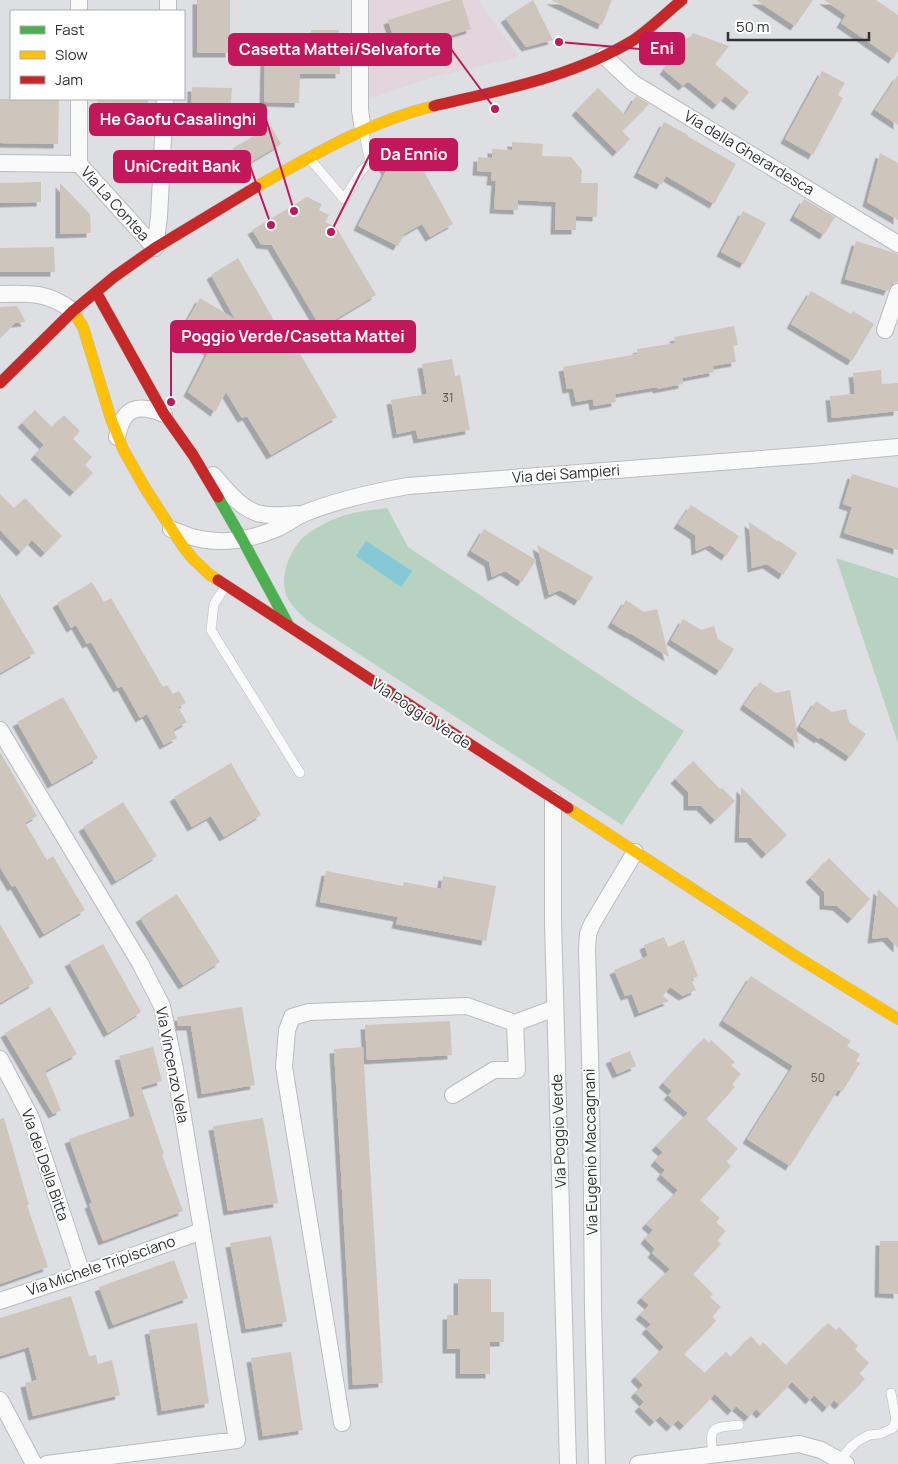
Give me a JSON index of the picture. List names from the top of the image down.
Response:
{
  "streets": {
    "street": [
      "Via della Gherardesca",
      "Via La Contea",
      "Via dei Sampieri",
      "Via Poggio Verde",
      "Via Vincenzo Vela",
      "Via Eugenio Maccagnani",
      "Via dei Della Bitta",
      "Via Michele Tripisciano"
    ]
  },
  "crossings": [
    ["Via dei Sampieri", "Via Poggio Verde"],
    ["Via Poggio Verde", "Via Eugenio Maccagnani"],
    ["Via Vincenzo Vela", "Via Michele Tripisciano"],
    ["Via dei Della Bitta", "Via Michele Tripisciano"]
  ],
  "places": [
    "Eni",
    "Casetta Mattei/Selvaforte",
    "He Gaofu Casalinghi",
    "UniCredit Bank",
    "Da Ennio",
    "Poggio Verde/Casetta Mattei"
  ],
  "house_numbers": ["31", "50"],
  "legend": ["Fast", "Slow", "Jam"],
  "scale_bar": "50 m"
}
